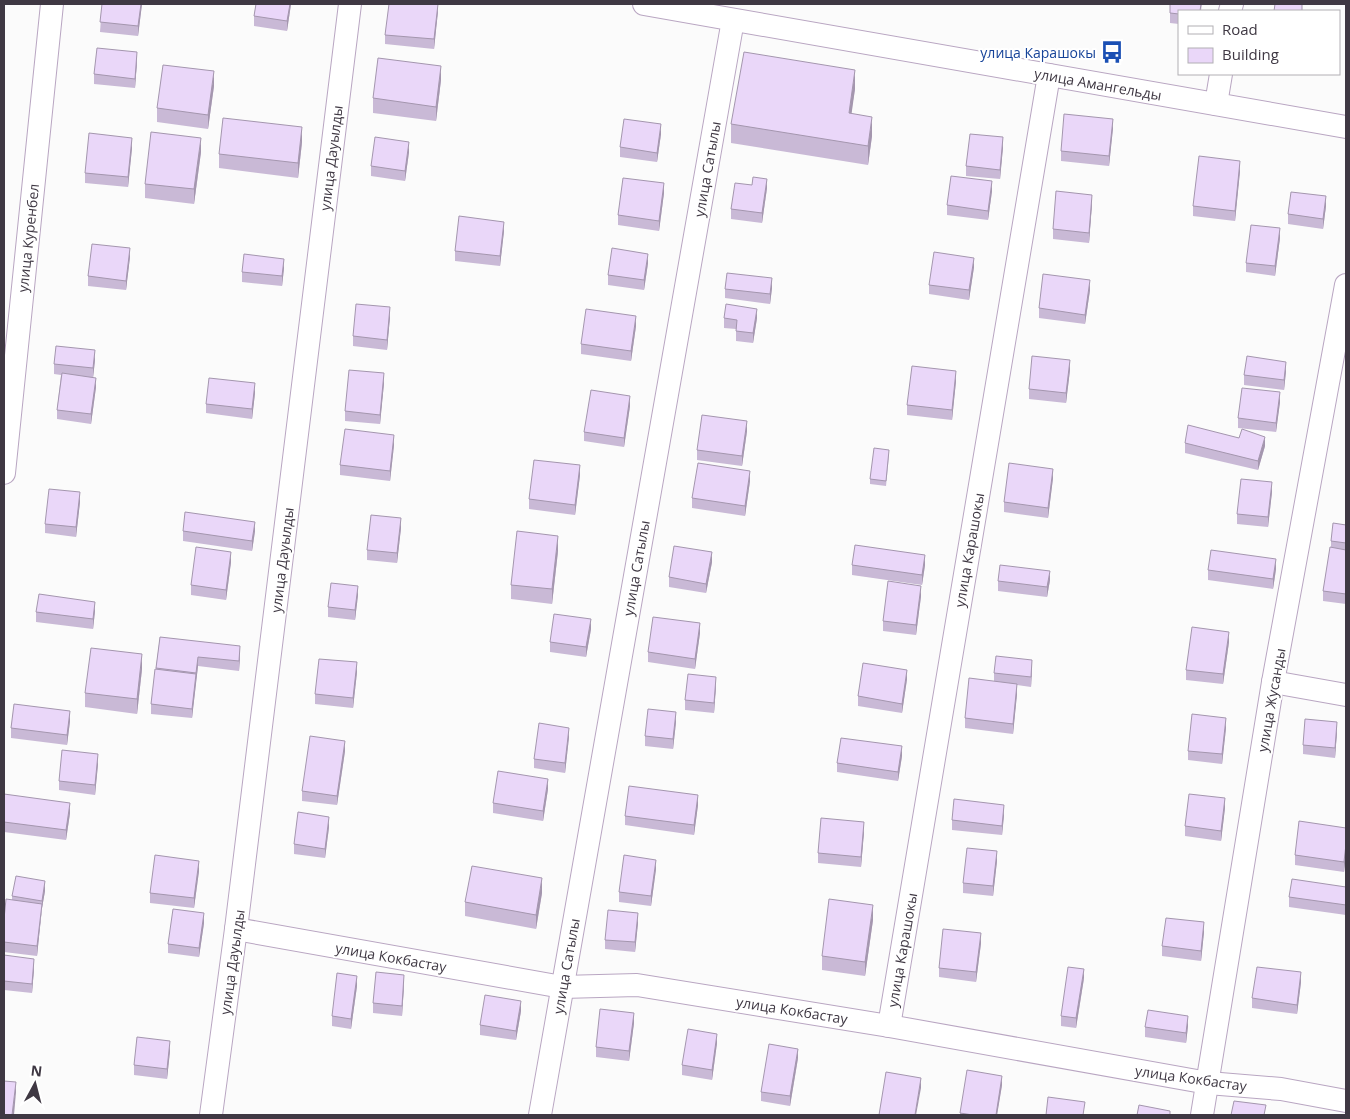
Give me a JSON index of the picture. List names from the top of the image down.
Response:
{
  "streets": {
    "street": [
      "улица Амангельды",
      "улица Дауылды",
      "улица Сатылы",
      "улица Куренбел",
      "улица Карашокы",
      "улица Жусанды",
      "улица Кокбастау"
    ]
  },
  "crossings": [
    ["улица Амангельды", "улица Сатылы"],
    ["улица Амангельды", "улица Карашокы"],
    ["улица Дауылды", "улица Кокбастау"],
    ["улица Сатылы", "улица Кокбастау"],
    ["улица Карашокы", "улица Кокбастау"],
    ["улица Жусанды", "улица Кокбастау"]
  ],
  "places": {
    "bus stop": ["улица Карашокы"]
  },
  "legend": ["Road", "Building"],
  "north": "top"
}
